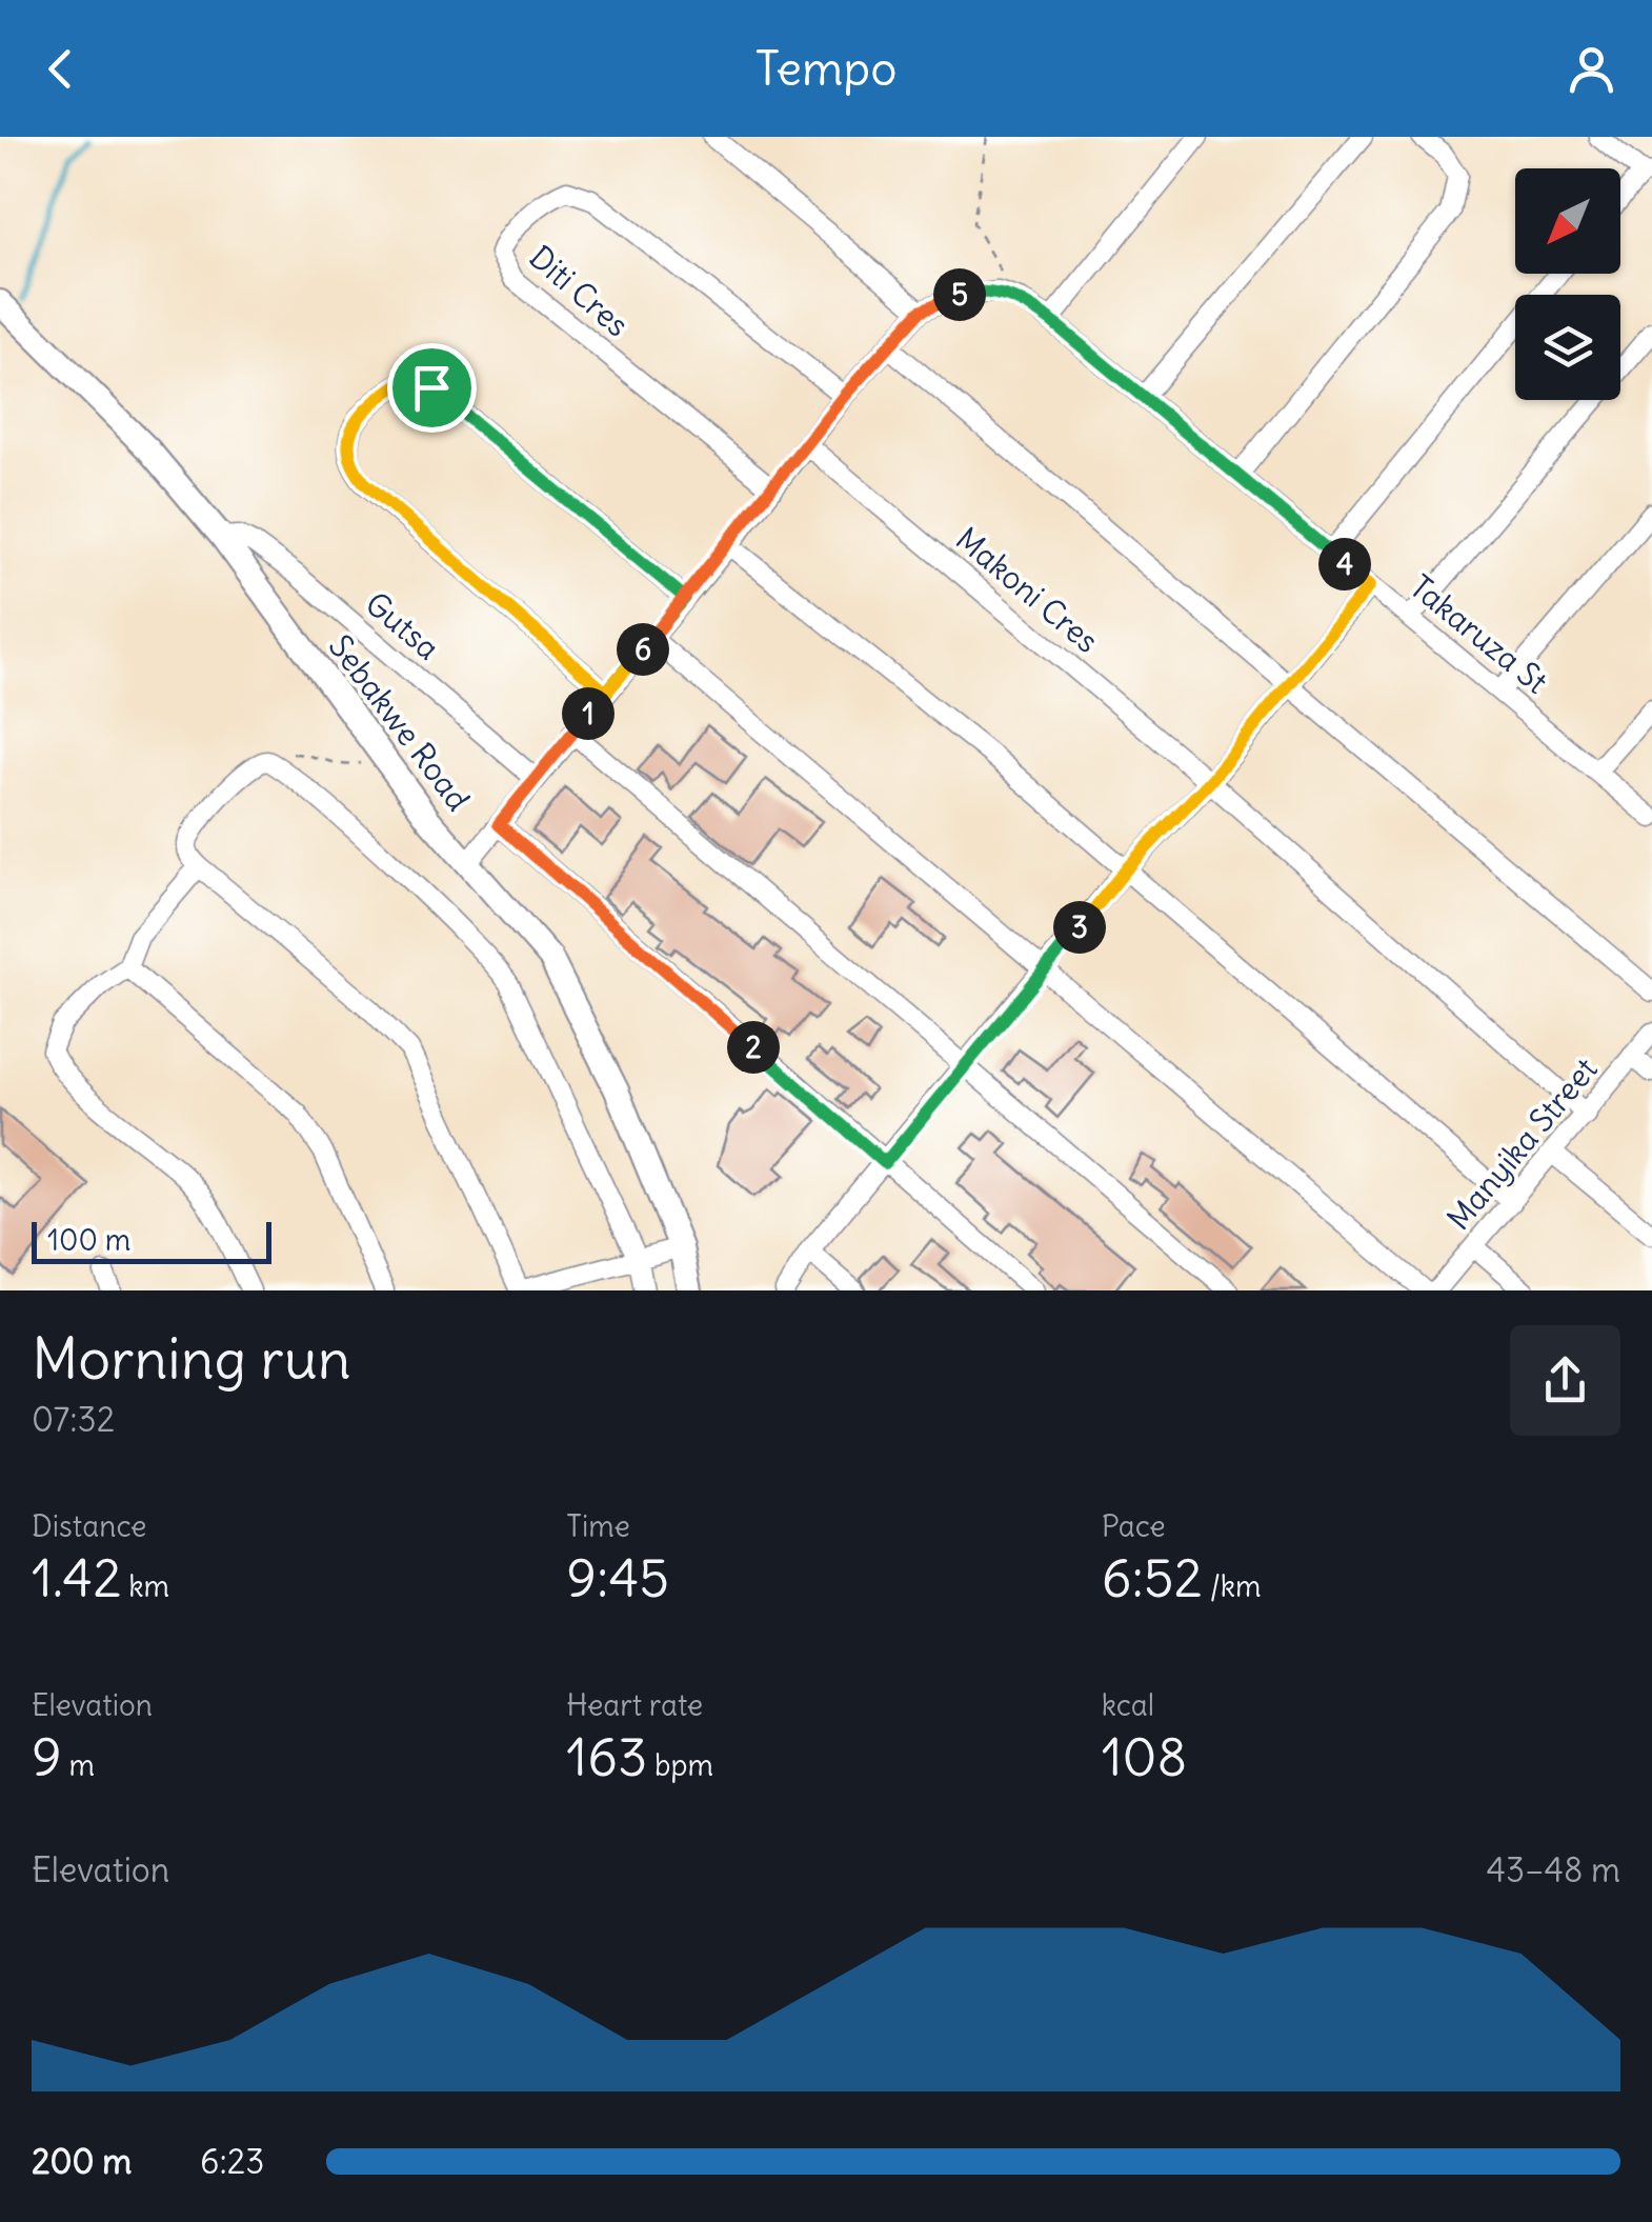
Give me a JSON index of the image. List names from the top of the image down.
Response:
{
  "streets": {
    "street": [
      "Diti Cres",
      "Makoni Cres",
      "Gutsa",
      "Takaruza St",
      "Sebakwe Road",
      "Manyika Street"
    ]
  },
  "crossings": [
    ["Diti Cres", "Takaruza St"],
    ["Makoni Cres", "Takaruza St"],
    ["Makoni Cres", "Manyika Street"],
    ["Gutsa", "Takaruza St"],
    ["Gutsa", "Sebakwe Road"],
    ["Takaruza St", "Sebakwe Road"]
  ],
  "scale_bar": "100 m",
  "north": "bottom left",
  "page": {
    "header": "Tempo",
    "pins": [
      "5",
      "4",
      "6",
      "1",
      "3",
      "2"
    ],
    "scale": "100 m",
    "heading": ["Morning run", "07:32"],
    "stats": [
      ["Distance", "1.42 km"],
      ["Time", "9:45"],
      ["Pace", "6:52 /km"],
      ["Elevation", "9 m"],
      ["Heart rate", "163 bpm"],
      ["kcal", "108"]
    ],
    "chart": ["Elevation", "43–48 m"],
    "list": [
      {
        "name": "200 m",
        "note": "6:23"
      }
    ]
  }
}
